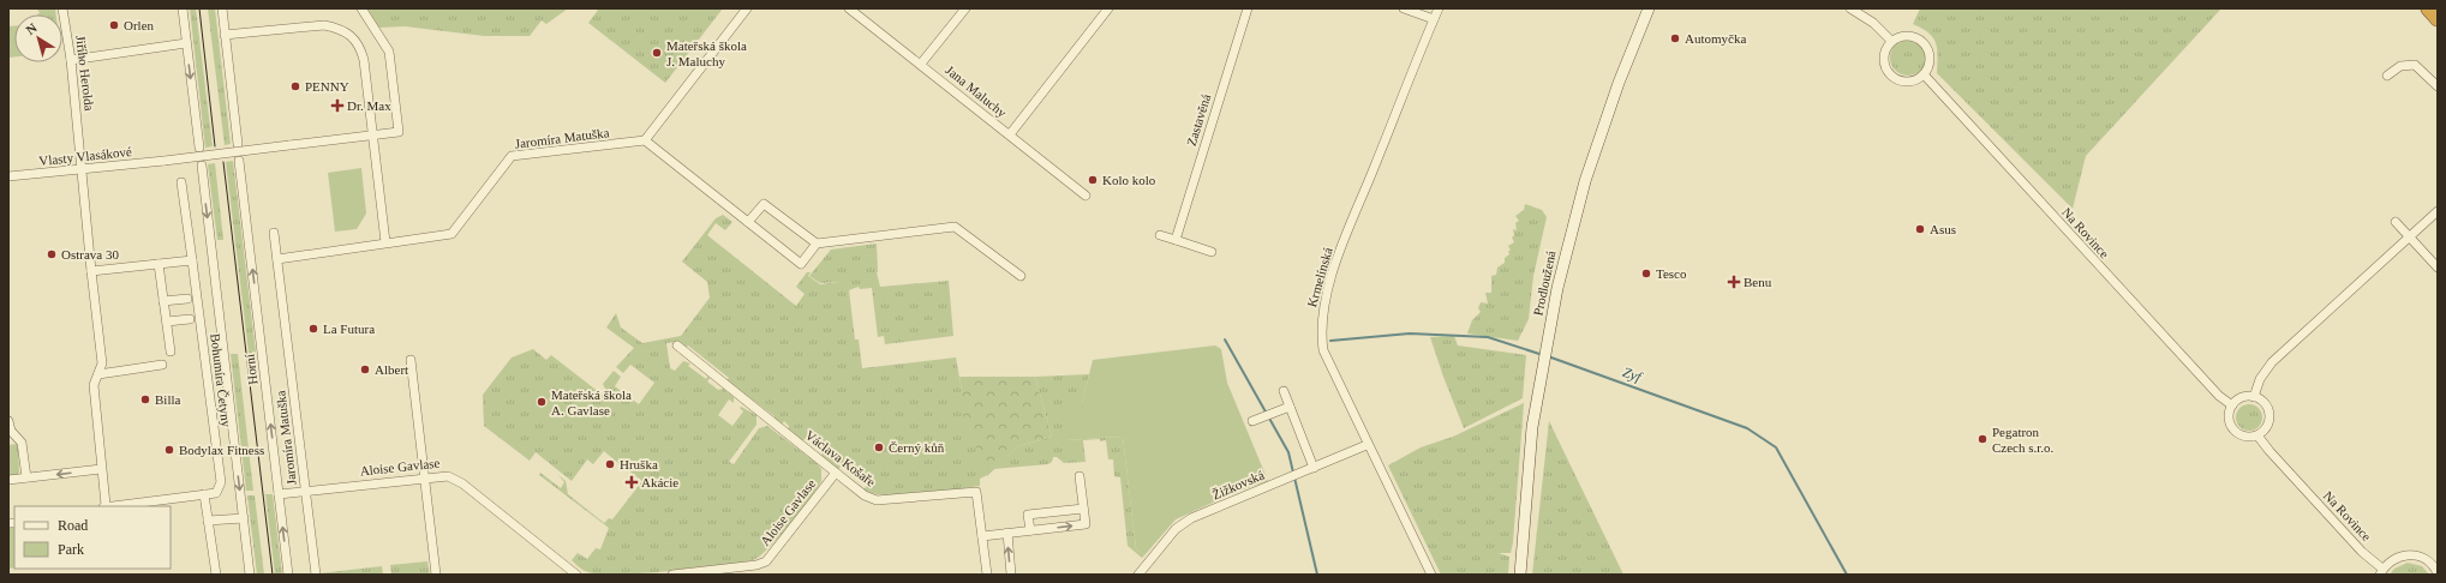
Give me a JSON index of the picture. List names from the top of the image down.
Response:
{
  "streets": {
    "main road": ["Prodloužená"],
    "street": [
      "Jiřího Herolda",
      "Jana Maluchy",
      "Zastavěná",
      "Jaromíra Matuška",
      "Vlasty Vlasákové",
      "Na Rovince",
      "Krmelínská",
      "Horní",
      "Bohumíra Četyny",
      "Václava Košaře",
      "Aloise Gavlase",
      "Žižkovská"
    ]
  },
  "crossings": [
    ["Jiřího Herolda", "Vlasty Vlasákové"],
    ["Jiřího Herolda", "Bohumíra Četyny"],
    ["Jaromíra Matuška", "Aloise Gavlase"],
    ["Vlasty Vlasákové", "Bohumíra Četyny"],
    ["Krmelínská", "Žižkovská"],
    ["Horní", "Aloise Gavlase"],
    ["Václava Košaře", "Aloise Gavlase"]
  ],
  "water": ["Zyf"],
  "places": {
    "other": [
      "Orlen",
      "Automyčka",
      "Mateřská škola J. Maluchy",
      "PENNY",
      "Kolo kolo",
      "Asus",
      "Ostrava 30",
      "Tesco",
      "La Futura",
      "Albert",
      "Billa",
      "Mateřská škola A. Gavlase",
      "Pegatron Czech s.r.o.",
      "Černý kůň",
      "Bodylax Fitness",
      "Hruška"
    ],
    "health": ["Dr. Max", "Benu", "Akácie"]
  },
  "legend": ["Road", "Park"],
  "north": "top left"
}
